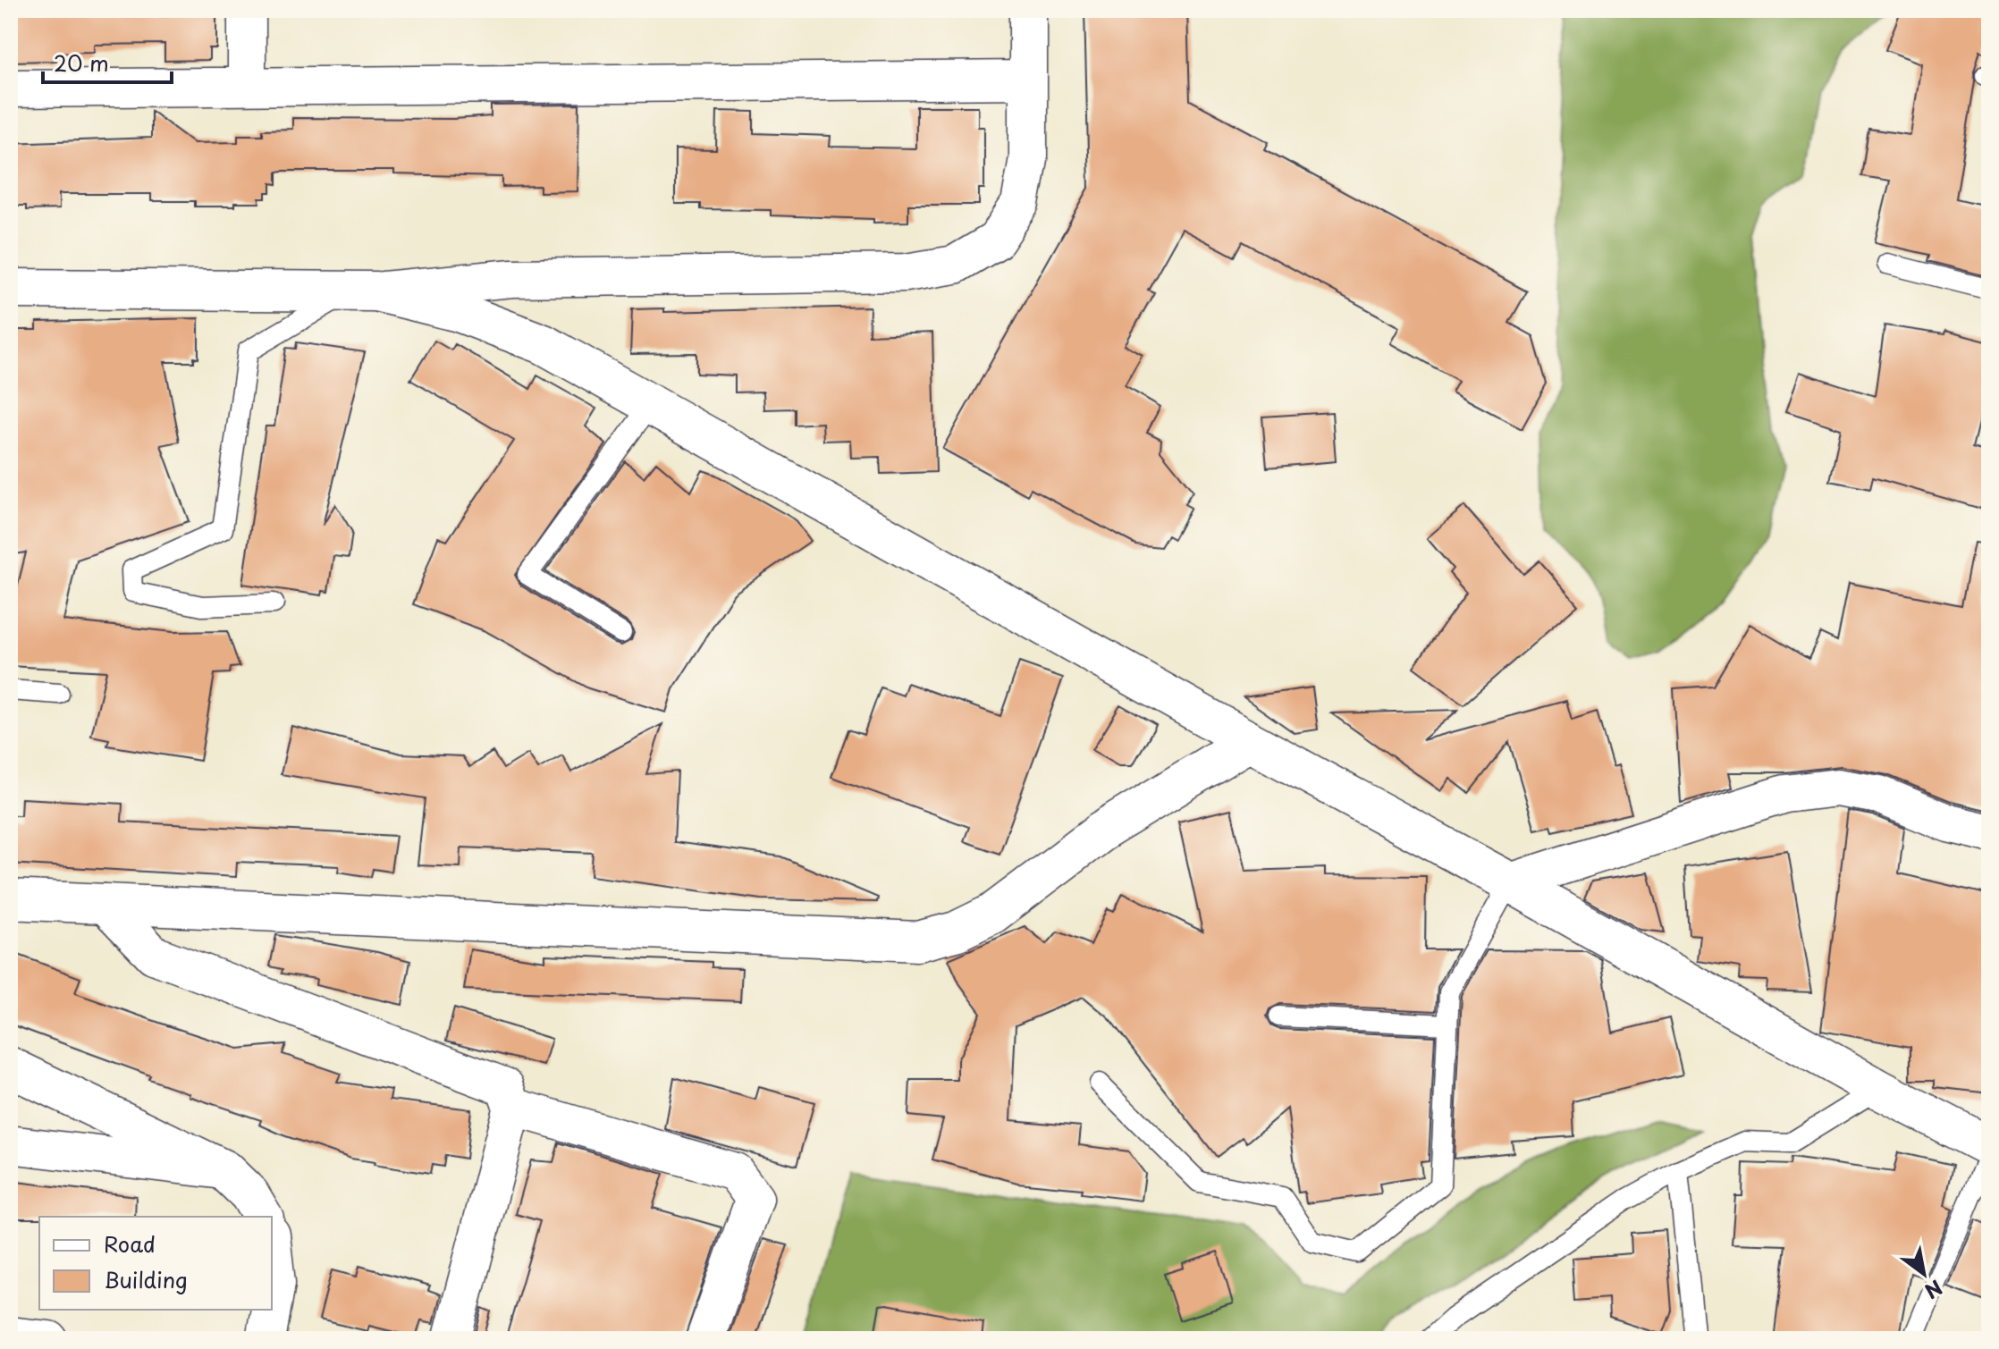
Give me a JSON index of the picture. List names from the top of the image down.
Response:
{
  "legend": ["Road", "Building"],
  "scale_bar": "20 m",
  "north": "bottom right"
}
